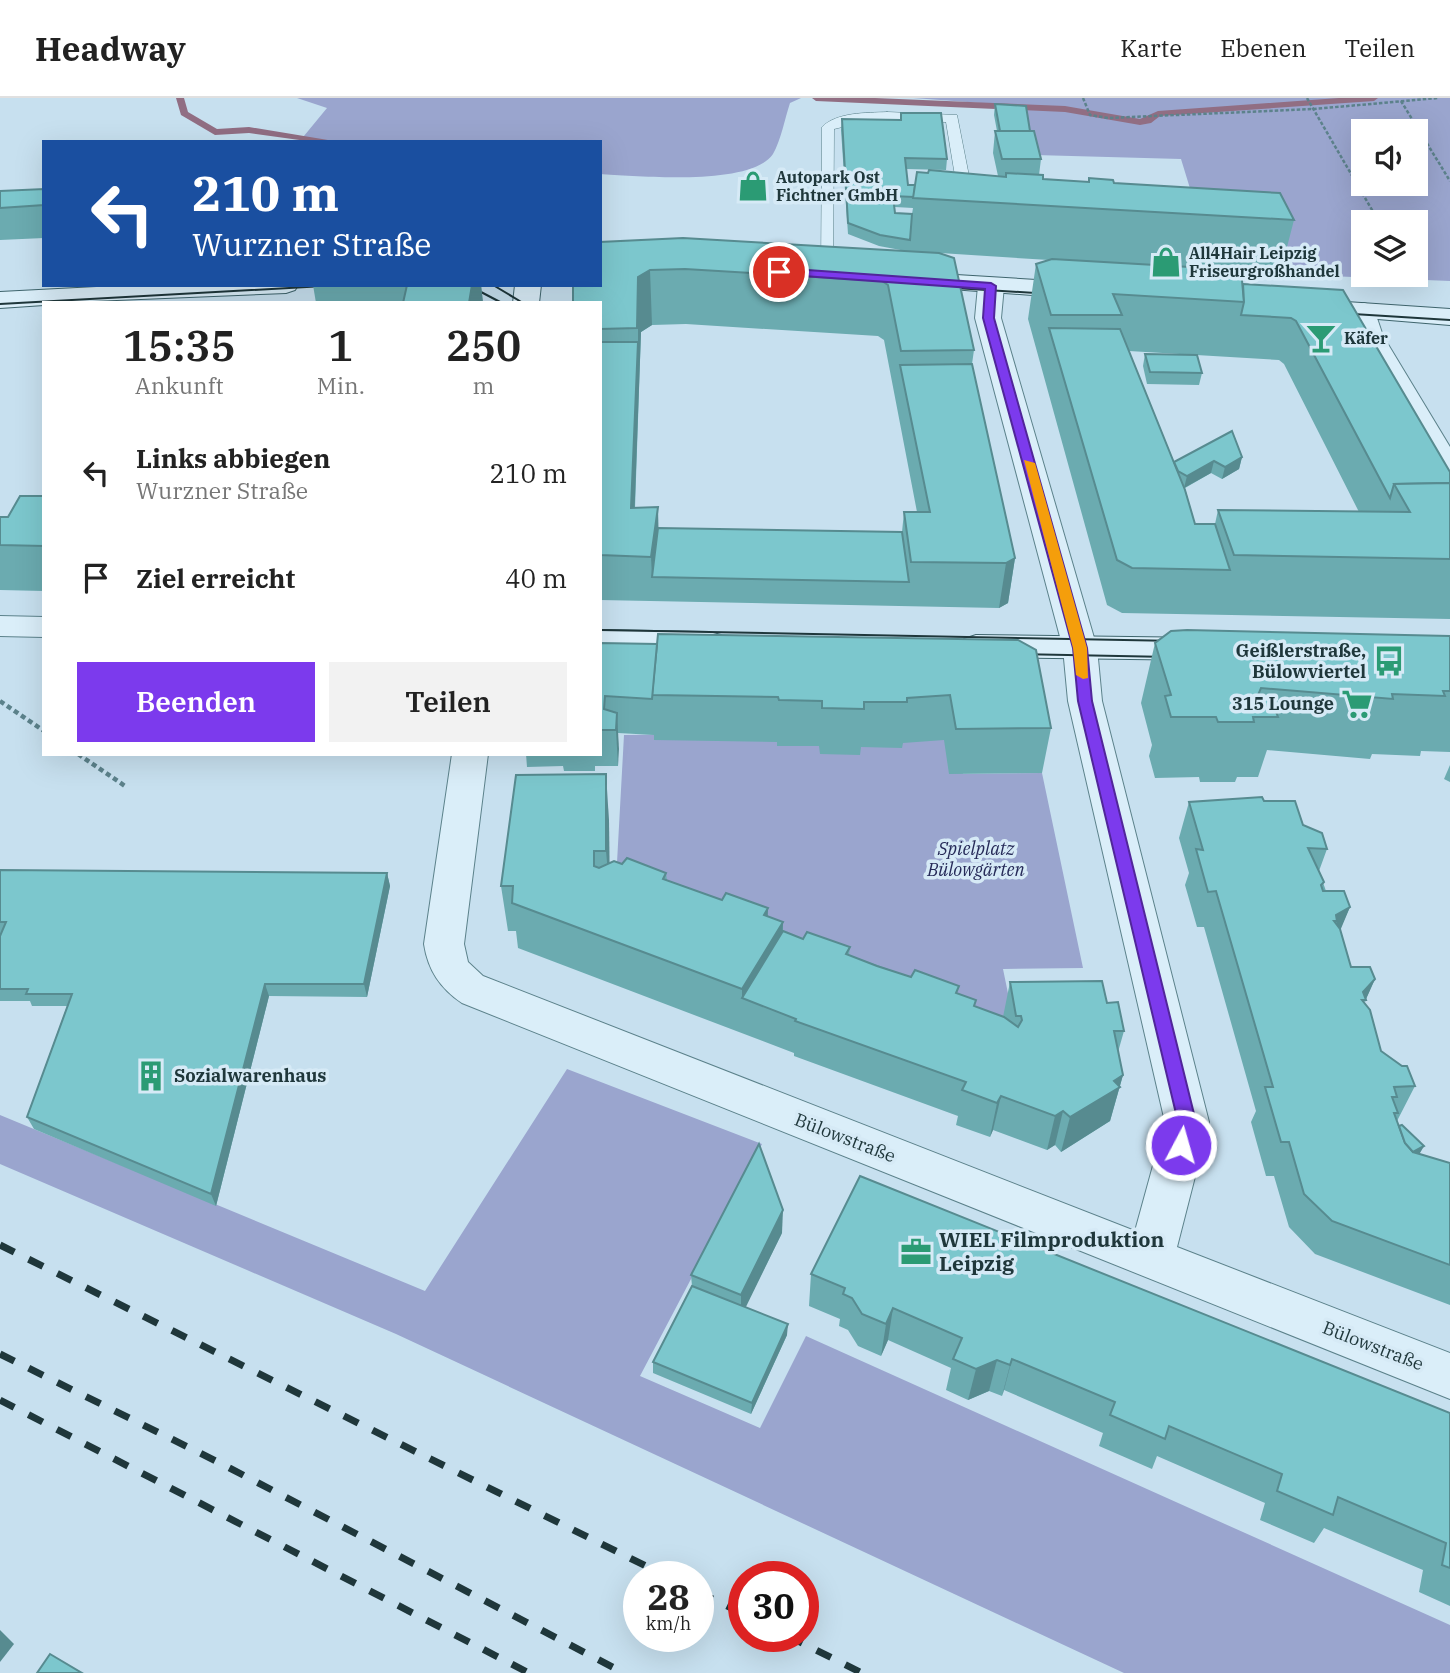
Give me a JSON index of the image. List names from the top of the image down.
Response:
{
  "streets": {
    "street": ["Bülowstraße"]
  },
  "parks": ["Spielplatz Bülowgärten"],
  "places": {
    "shop": ["Autopark Ost Fichtner GmbH", "All4Hair Leipzig Friseurgroßhandel"],
    "bar": ["Käfer"],
    "bus stop": ["Geißlerstraße, Bülowviertel"],
    "supermarket": ["315 Lounge"],
    "building": ["Sozialwarenhaus"],
    "office": ["WIEL Filmproduktion Leipzig"]
  },
  "page": {
    "header": "Headway",
    "nav": ["Karte", "Ebenen", "Teilen"],
    "turn": ["210 m", "Wurzner Straße"],
    "eta": [
      "15:35",
      "Ankunft",
      "1",
      "Min.",
      "250",
      "m"
    ],
    "list": [
      {
        "name": "Links abbiegen",
        "note": "Wurzner Straße",
        "value": "210 m"
      },
      {
        "name": "Ziel erreicht",
        "value": "40 m"
      }
    ],
    "buttons": ["Beenden", "Teilen"],
    "speed": "28 km/h",
    "limit": "30"
  }
}
